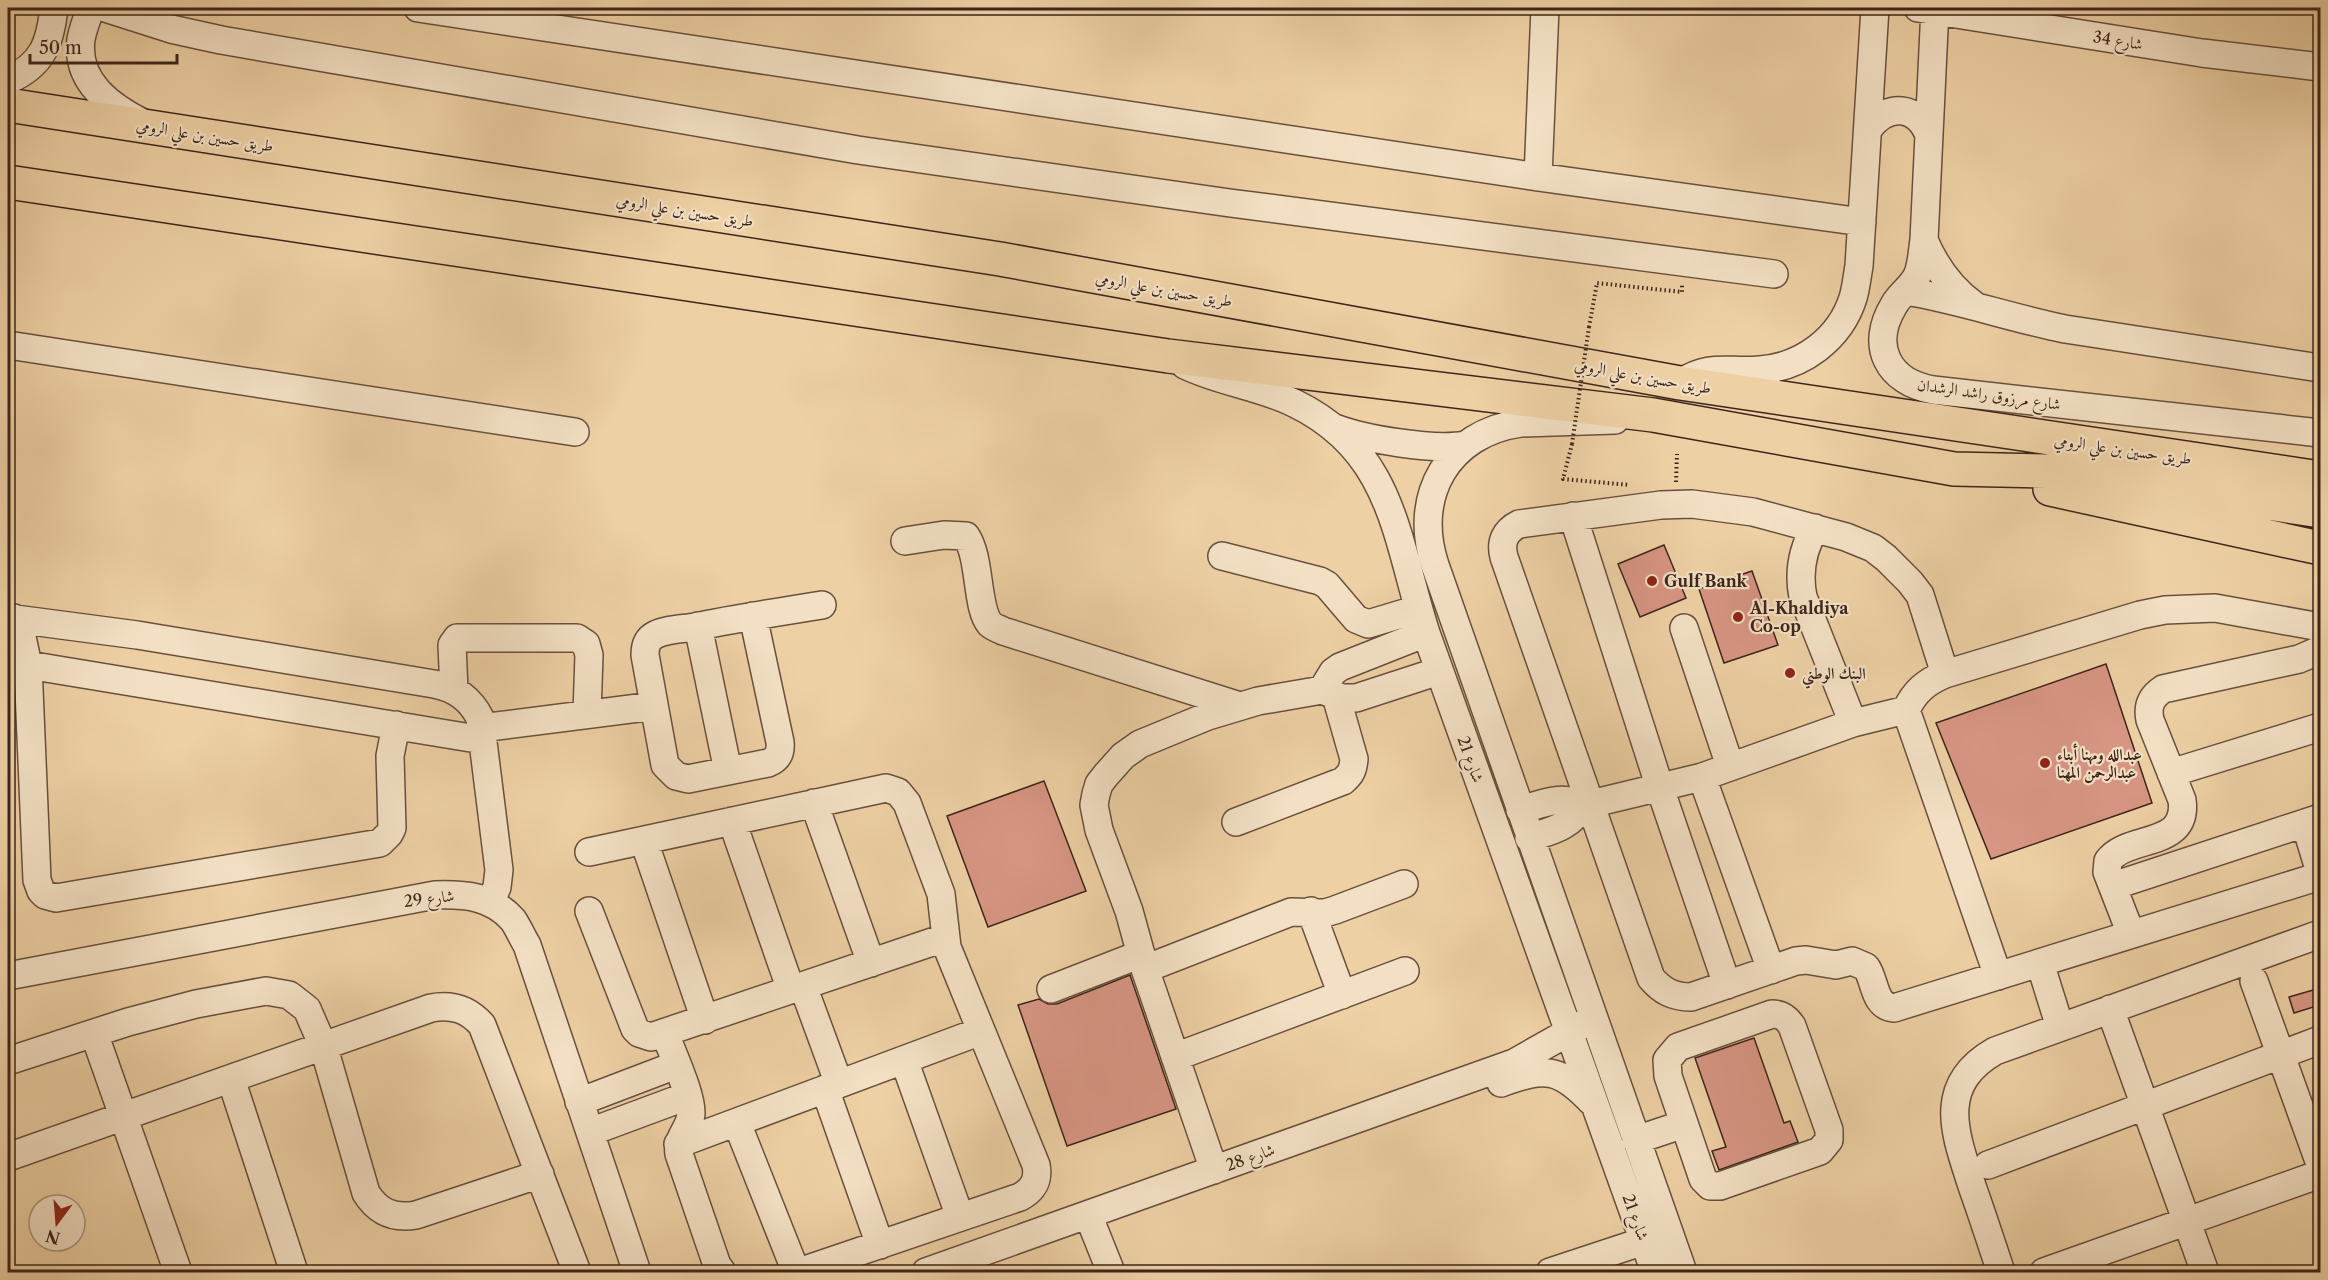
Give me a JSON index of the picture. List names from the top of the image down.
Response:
{
  "streets": {
    "highway": ["طريق حسين بن علي الرومي"],
    "street": [
      "شارع 34",
      "شارع مرزوق راشد الرشدان",
      "شارع 21",
      "شارع 29",
      "شارع 28"
    ]
  },
  "crossings": [
    ["شارع 34", "شارع مرزوق راشد الرشدان"],
    ["طريق حسين بن علي الرومي", "شارع 21"],
    ["شارع 21", "شارع 28"]
  ],
  "places": [
    "Gulf Bank",
    "Al-Khaldiya Co-op",
    "البنك الوطني",
    "عبدالله ومهنا أبناء عبدالرحمن المهنا"
  ],
  "scale_bar": "50 m",
  "north": "bottom"
}
